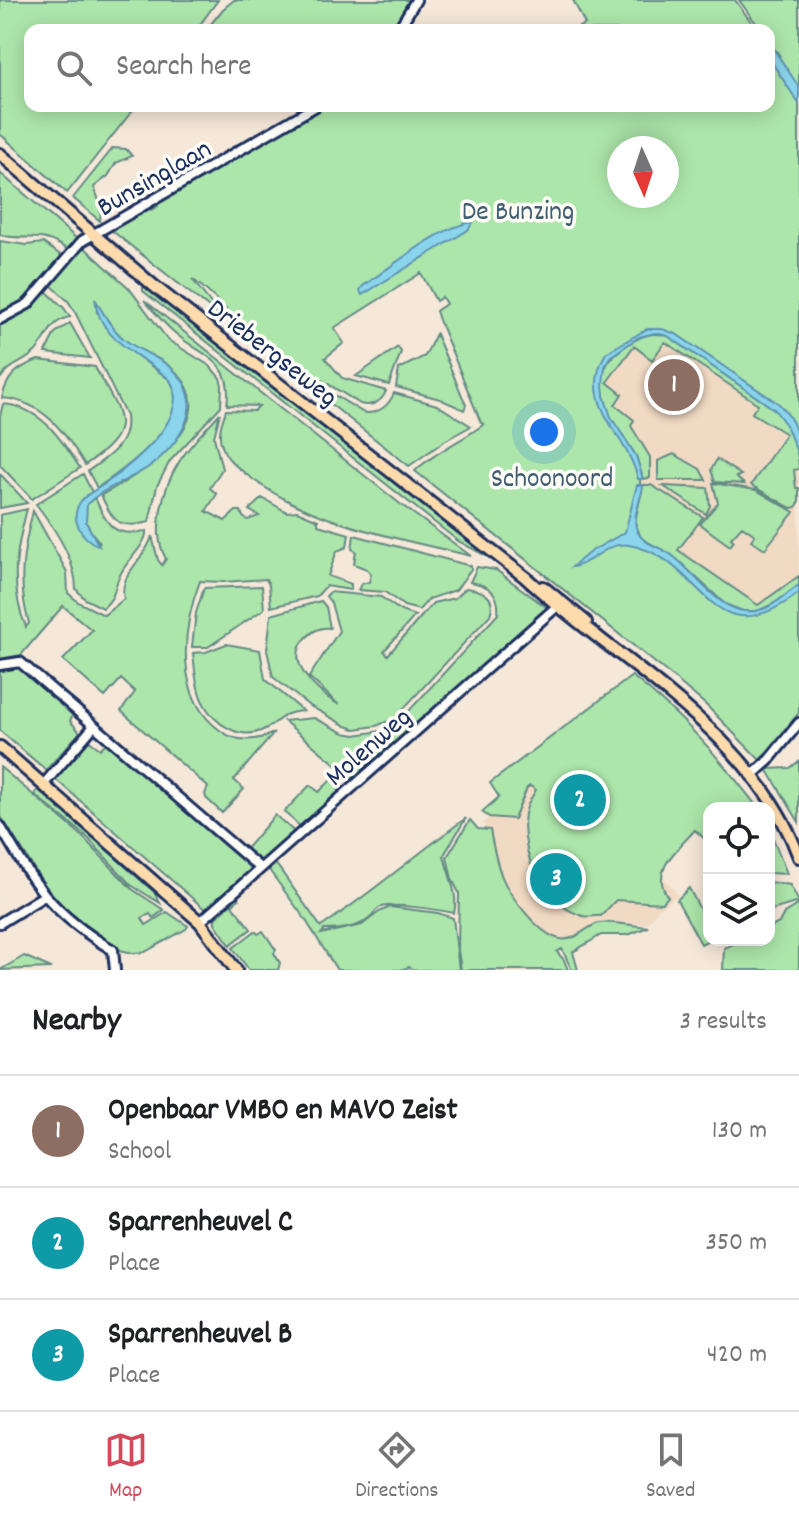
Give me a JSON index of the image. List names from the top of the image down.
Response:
{
  "streets": {
    "main road": ["Driebergseweg"],
    "street": ["Bunsinglaan", "Molenweg"]
  },
  "crossings": [
    ["Bunsinglaan", "Driebergseweg"],
    ["Driebergseweg", "Molenweg"]
  ],
  "parks": ["De Bunzing", "Schoonoord"],
  "north": "bottom",
  "page": {
    "search": "Search here",
    "pins": ["1", "2", "3"],
    "heading": ["Nearby", "3 results"],
    "list": [
      {
        "mark": "1",
        "name": "Openbaar VMBO en MAVO Zeist",
        "note": "School",
        "value": "130 m"
      },
      {
        "mark": "2",
        "name": "Sparrenheuvel C",
        "note": "Place",
        "value": "350 m"
      },
      {
        "mark": "3",
        "name": "Sparrenheuvel B",
        "note": "Place",
        "value": "420 m"
      }
    ],
    "nav": ["Map", "Directions", "Saved"]
  }
}
